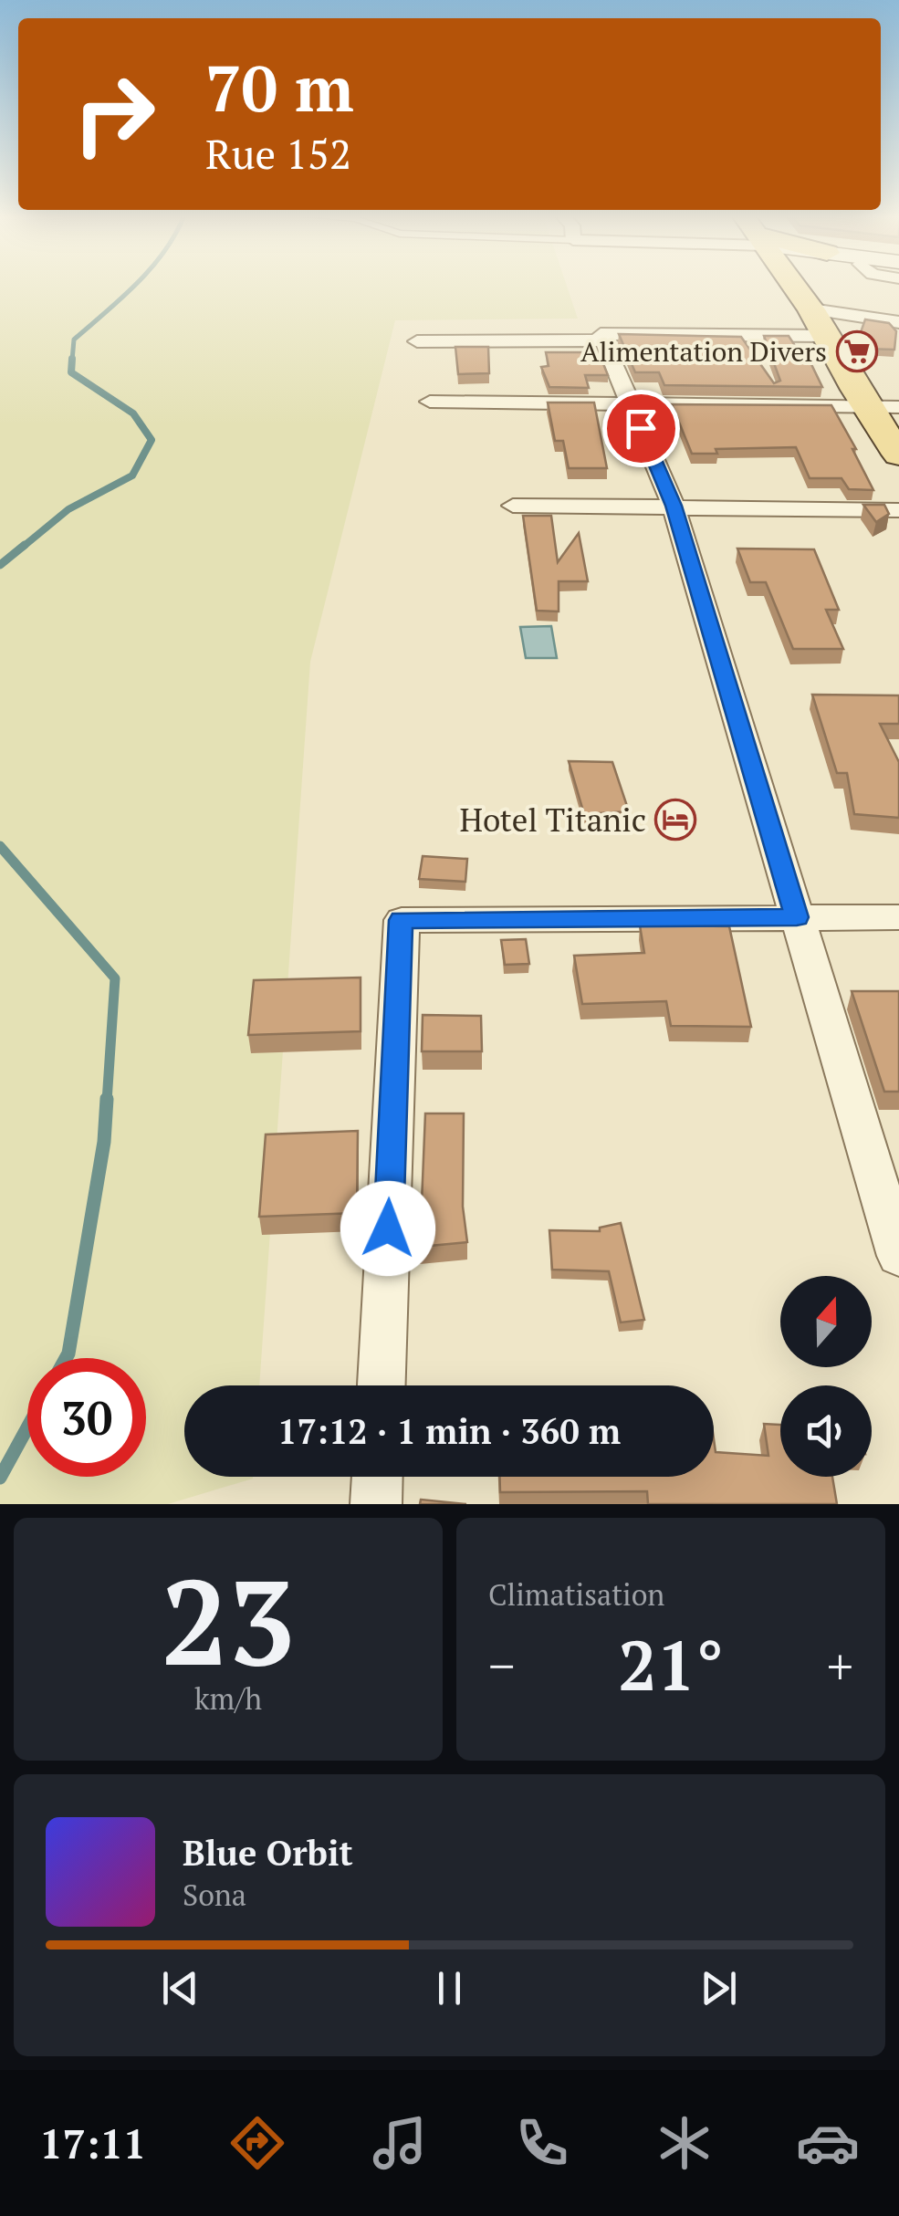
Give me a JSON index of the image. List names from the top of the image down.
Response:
{
  "places": {
    "supermarket": ["Alimentation Divers"],
    "hotel": ["Hotel Titanic"]
  },
  "north": "top",
  "page": {
    "turn": ["70 m", "Rue 152"],
    "limit": "30",
    "trip": "17:12 · 1 min · 360 m",
    "tile": [
      ["23", "km/h"],
      "Climatisation"
    ],
    "heat": ["−", "21°", "+"],
    "song": ["Blue Orbit", "Sona"],
    "tabs": "17:11"
  }
}
